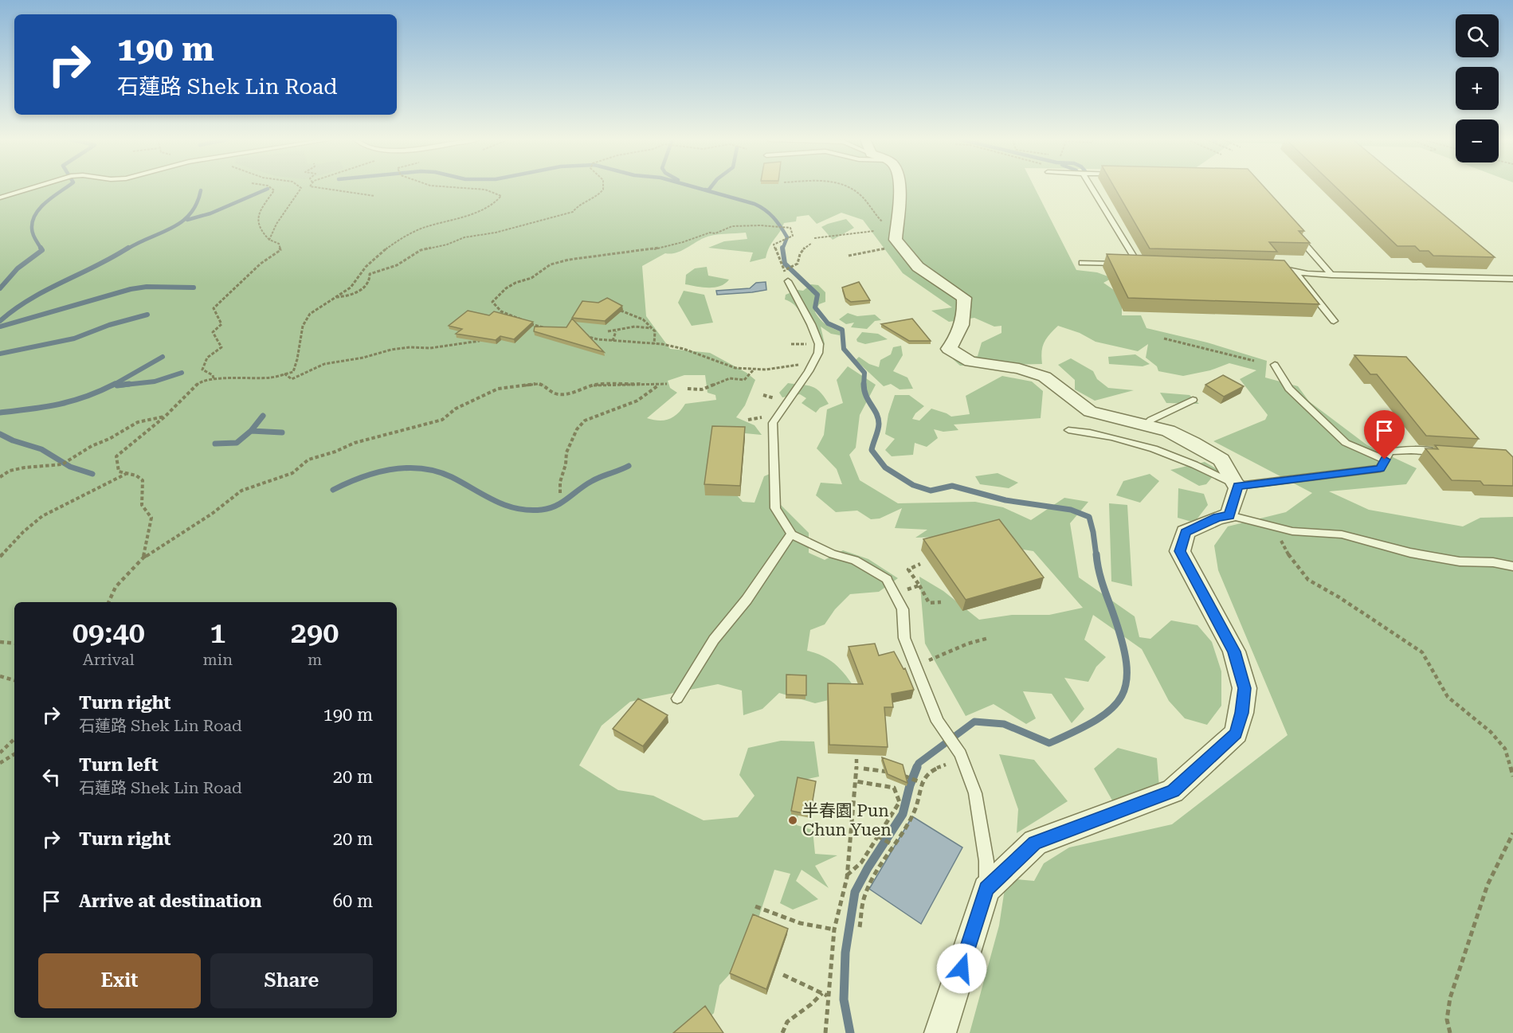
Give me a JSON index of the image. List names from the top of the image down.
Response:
{
  "places": ["半春園 Pun Chun Yuen"],
  "page": {
    "map_buttons": ["+", "−"],
    "turn": ["190 m", "石蓮路 Shek Lin Road"],
    "eta": [
      "09:40",
      "Arrival",
      "1",
      "min",
      "290",
      "m"
    ],
    "list": [
      {
        "name": "Turn right",
        "note": "石蓮路 Shek Lin Road",
        "value": "190 m"
      },
      {
        "name": "Turn left",
        "note": "石蓮路 Shek Lin Road",
        "value": "20 m"
      },
      {
        "name": "Turn right",
        "value": "20 m"
      },
      {
        "name": "Arrive at destination",
        "value": "60 m"
      }
    ],
    "buttons": ["Exit", "Share"]
  }
}
